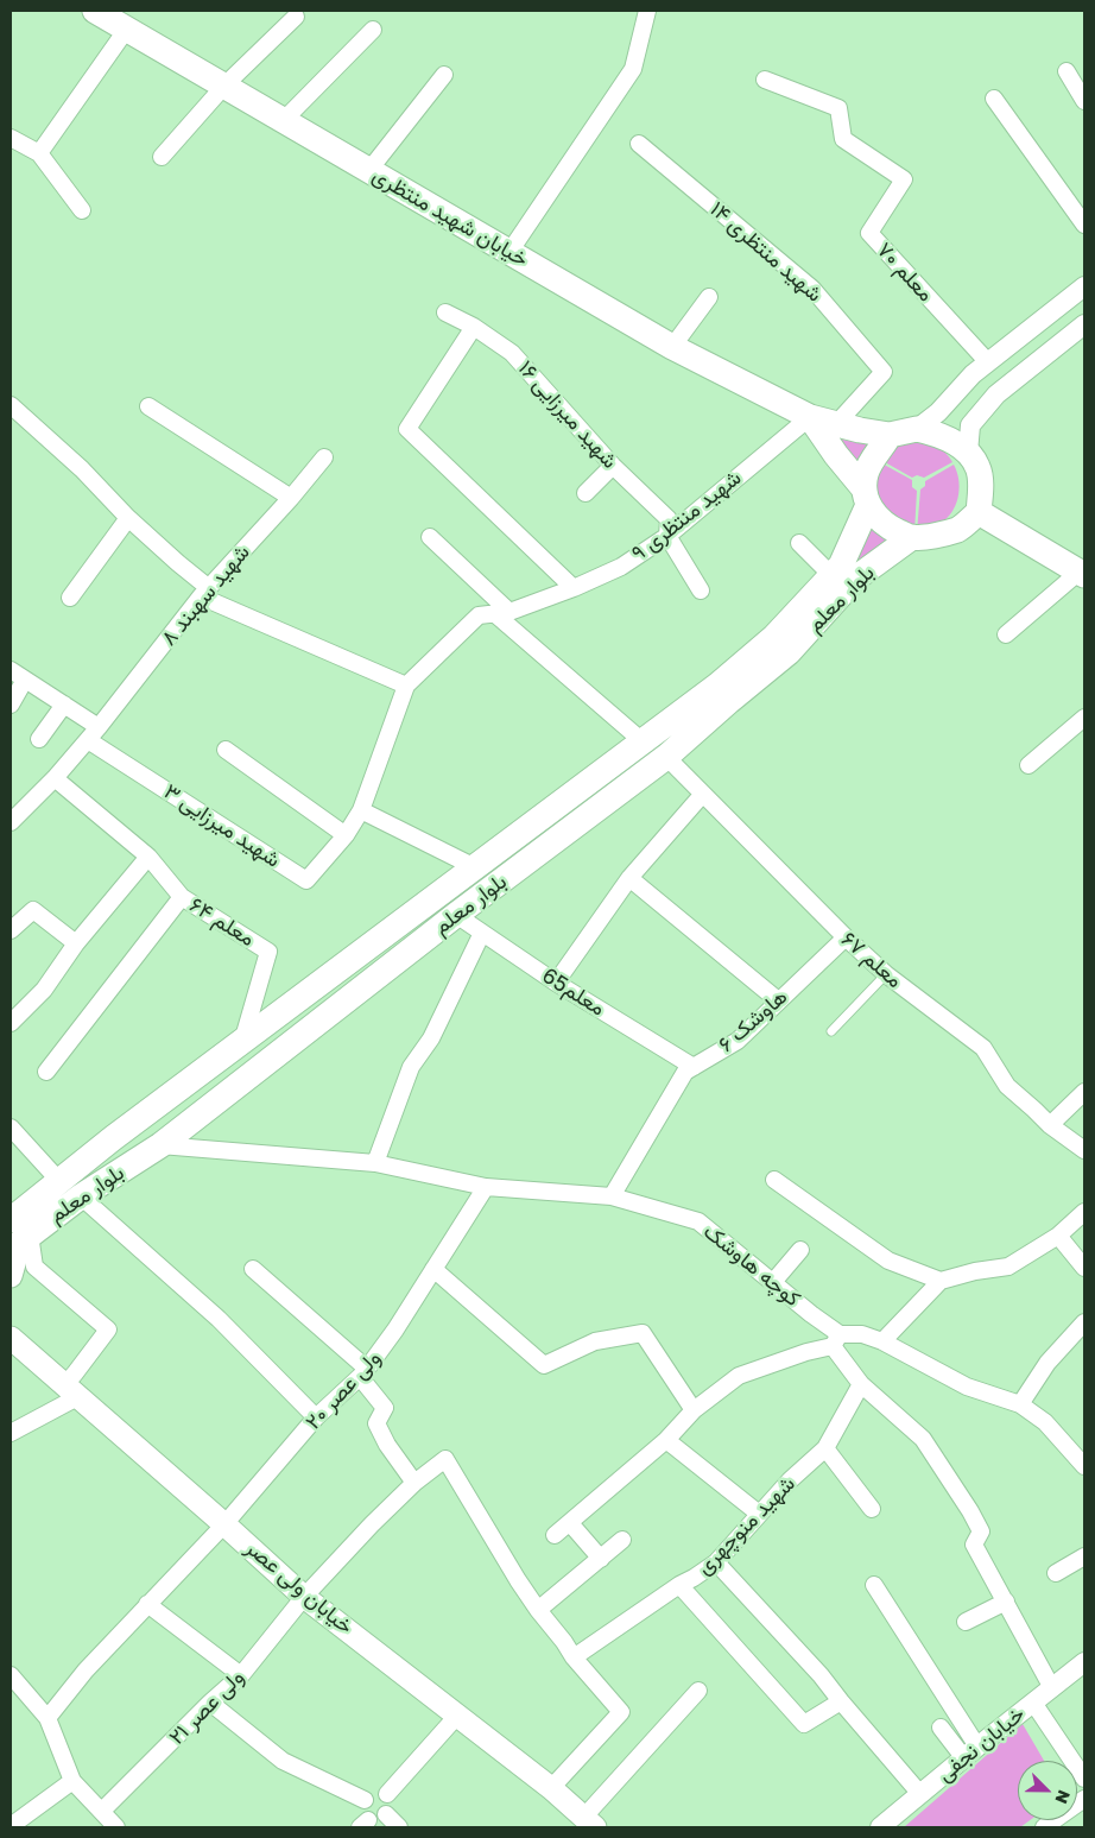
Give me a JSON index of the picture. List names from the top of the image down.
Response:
{
  "streets": {
    "main road": ["خیابان شهید منتظری", "بلوار معلم", "خیابان ولی عصر"],
    "street": [
      "شهید منتظری ۱۴",
      "معلم ۷۰",
      "شهید میرزایی ۱۶",
      "شهید منتظری ۹",
      "شهید سهبند ۸",
      "شهید میرزایی ۳",
      "معلم ۶۴",
      "معلم ۶۷",
      "معلم65",
      "هاوشک ۶",
      "کوچه هاوشک",
      "ولی عصر ۲۰",
      "شهید منوچهری",
      "ولی عصر ۲۱",
      "خیابان نجفی"
    ]
  },
  "crossings": [
    ["خیابان شهید منتظری", "شهید منتظری ۱۴"],
    ["خیابان شهید منتظری", "شهید منتظری ۹"],
    ["خیابان شهید منتظری", "بلوار معلم"],
    ["شهید میرزایی ۱۶", "شهید منتظری ۹"],
    ["شهید سهبند ۸", "شهید میرزایی ۳"],
    ["شهید سهبند ۸", "معلم ۶۴"],
    ["بلوار معلم", "معلم ۶۴"],
    ["بلوار معلم", "معلم ۶۷"],
    ["بلوار معلم", "معلم65"],
    ["بلوار معلم", "کوچه هاوشک"],
    ["معلم ۶۷", "هاوشک ۶"],
    ["معلم65", "هاوشک ۶"],
    ["هاوشک ۶", "کوچه هاوشک"],
    ["کوچه هاوشک", "ولی عصر ۲۰"],
    ["ولی عصر ۲۰", "خیابان ولی عصر"],
    ["خیابان ولی عصر", "ولی عصر ۲۱"]
  ],
  "north": "bottom right"
}
